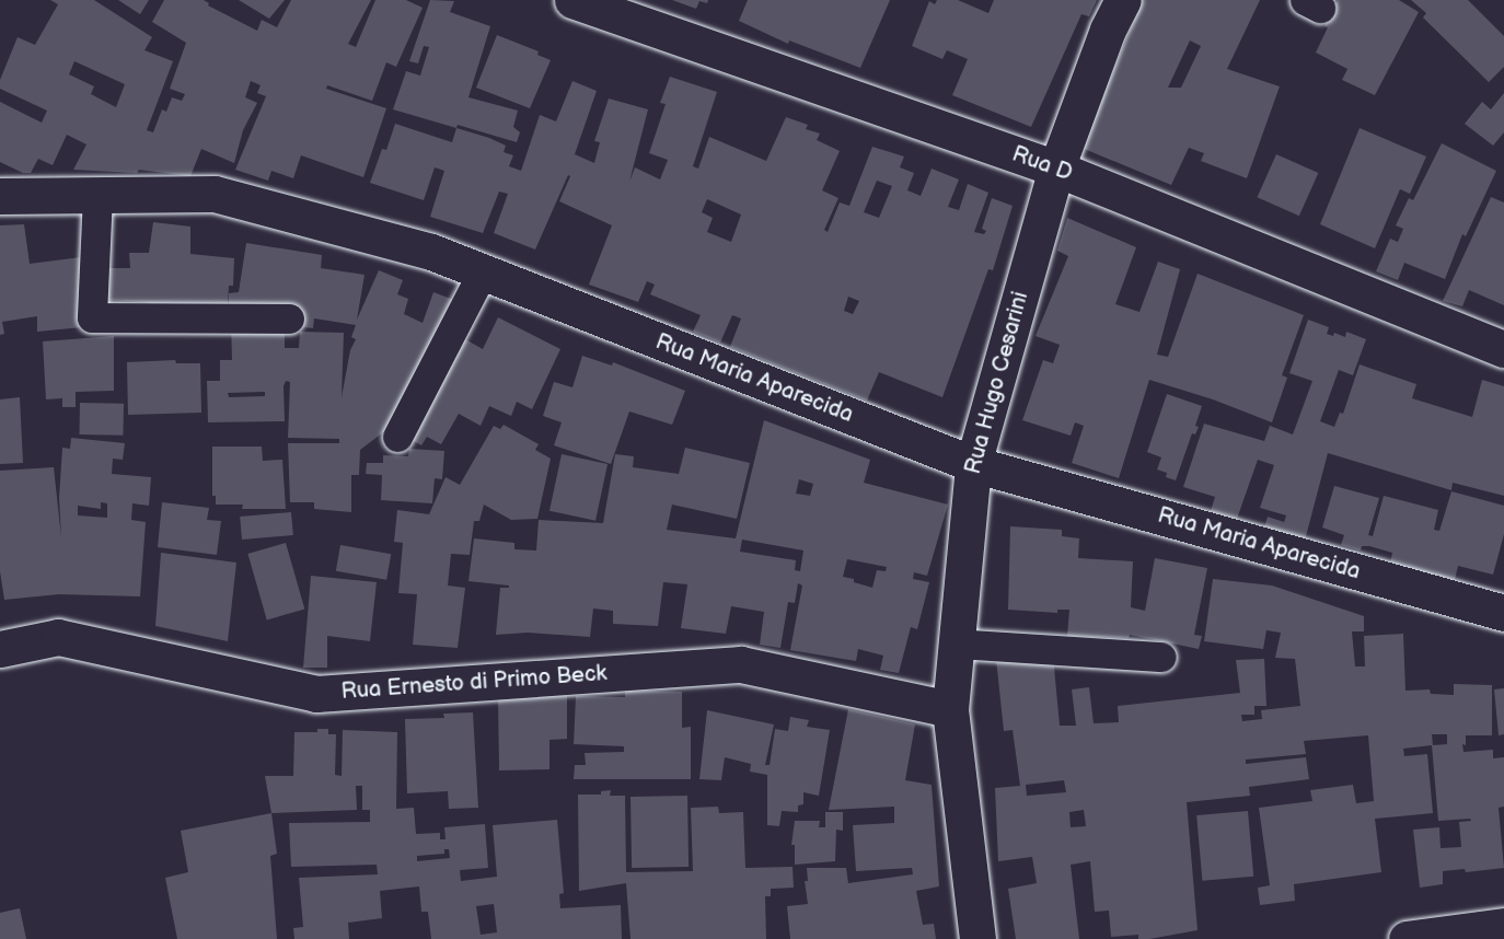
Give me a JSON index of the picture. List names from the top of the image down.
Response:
{
  "streets": {
    "street": [
      "Rua D",
      "Rua Maria Aparecida",
      "Rua Hugo Cesarini",
      "Rua Ernesto di Primo Beck"
    ]
  },
  "crossings": [
    ["Rua D", "Rua Hugo Cesarini"],
    ["Rua Maria Aparecida", "Rua Hugo Cesarini"],
    ["Rua Hugo Cesarini", "Rua Ernesto di Primo Beck"]
  ]
}
